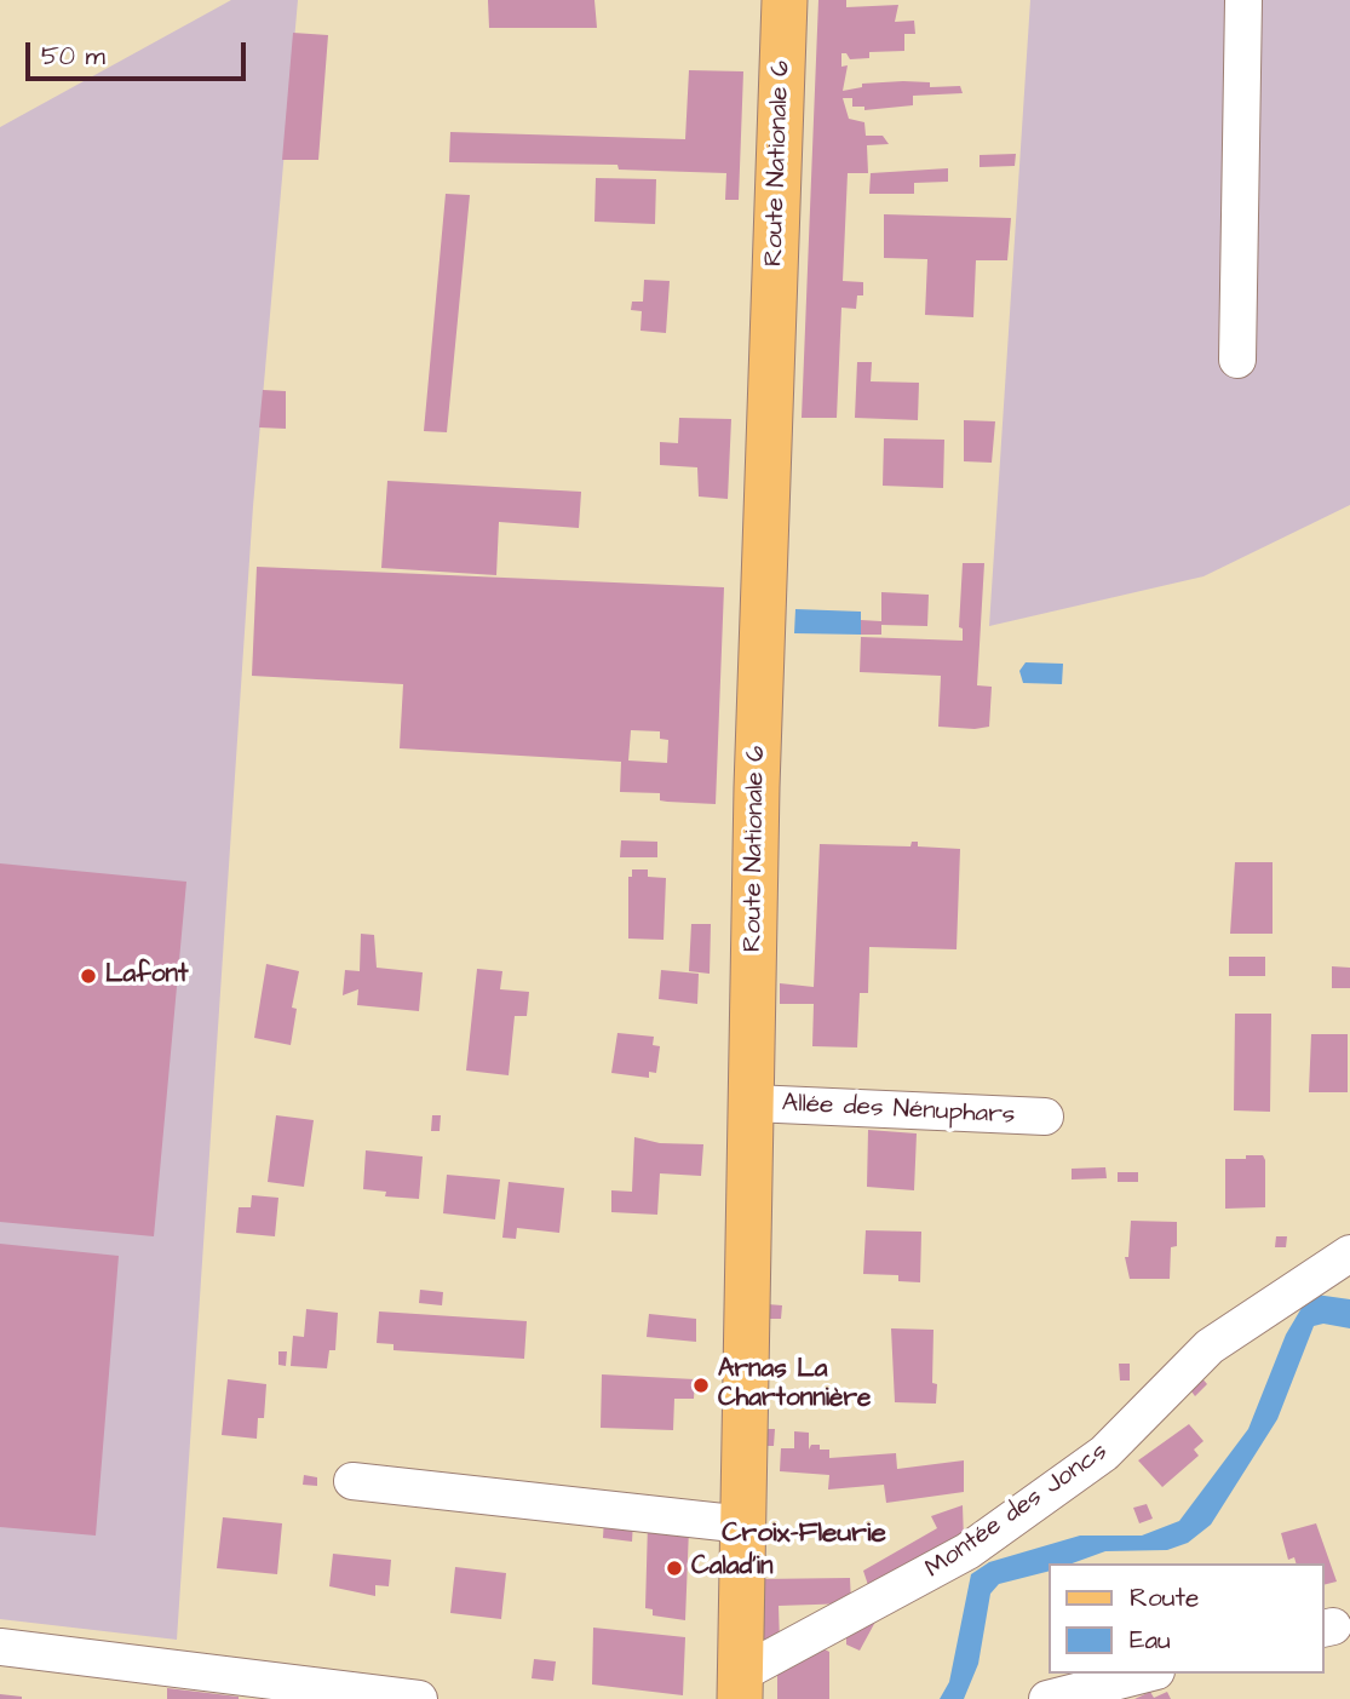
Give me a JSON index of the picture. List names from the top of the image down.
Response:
{
  "streets": {
    "main road": ["Route Nationale 6"],
    "street": ["Allée des Nénuphars", "Montée des Joncs"]
  },
  "crossings": [
    ["Route Nationale 6", "Allée des Nénuphars"],
    ["Route Nationale 6", "Montée des Joncs"]
  ],
  "districts": ["Croix-Fleurie"],
  "places": ["Lafont", "Arnas La Chartonnière", "Calad'in"],
  "legend": ["Route", "Eau"],
  "scale_bar": "50 m"
}
